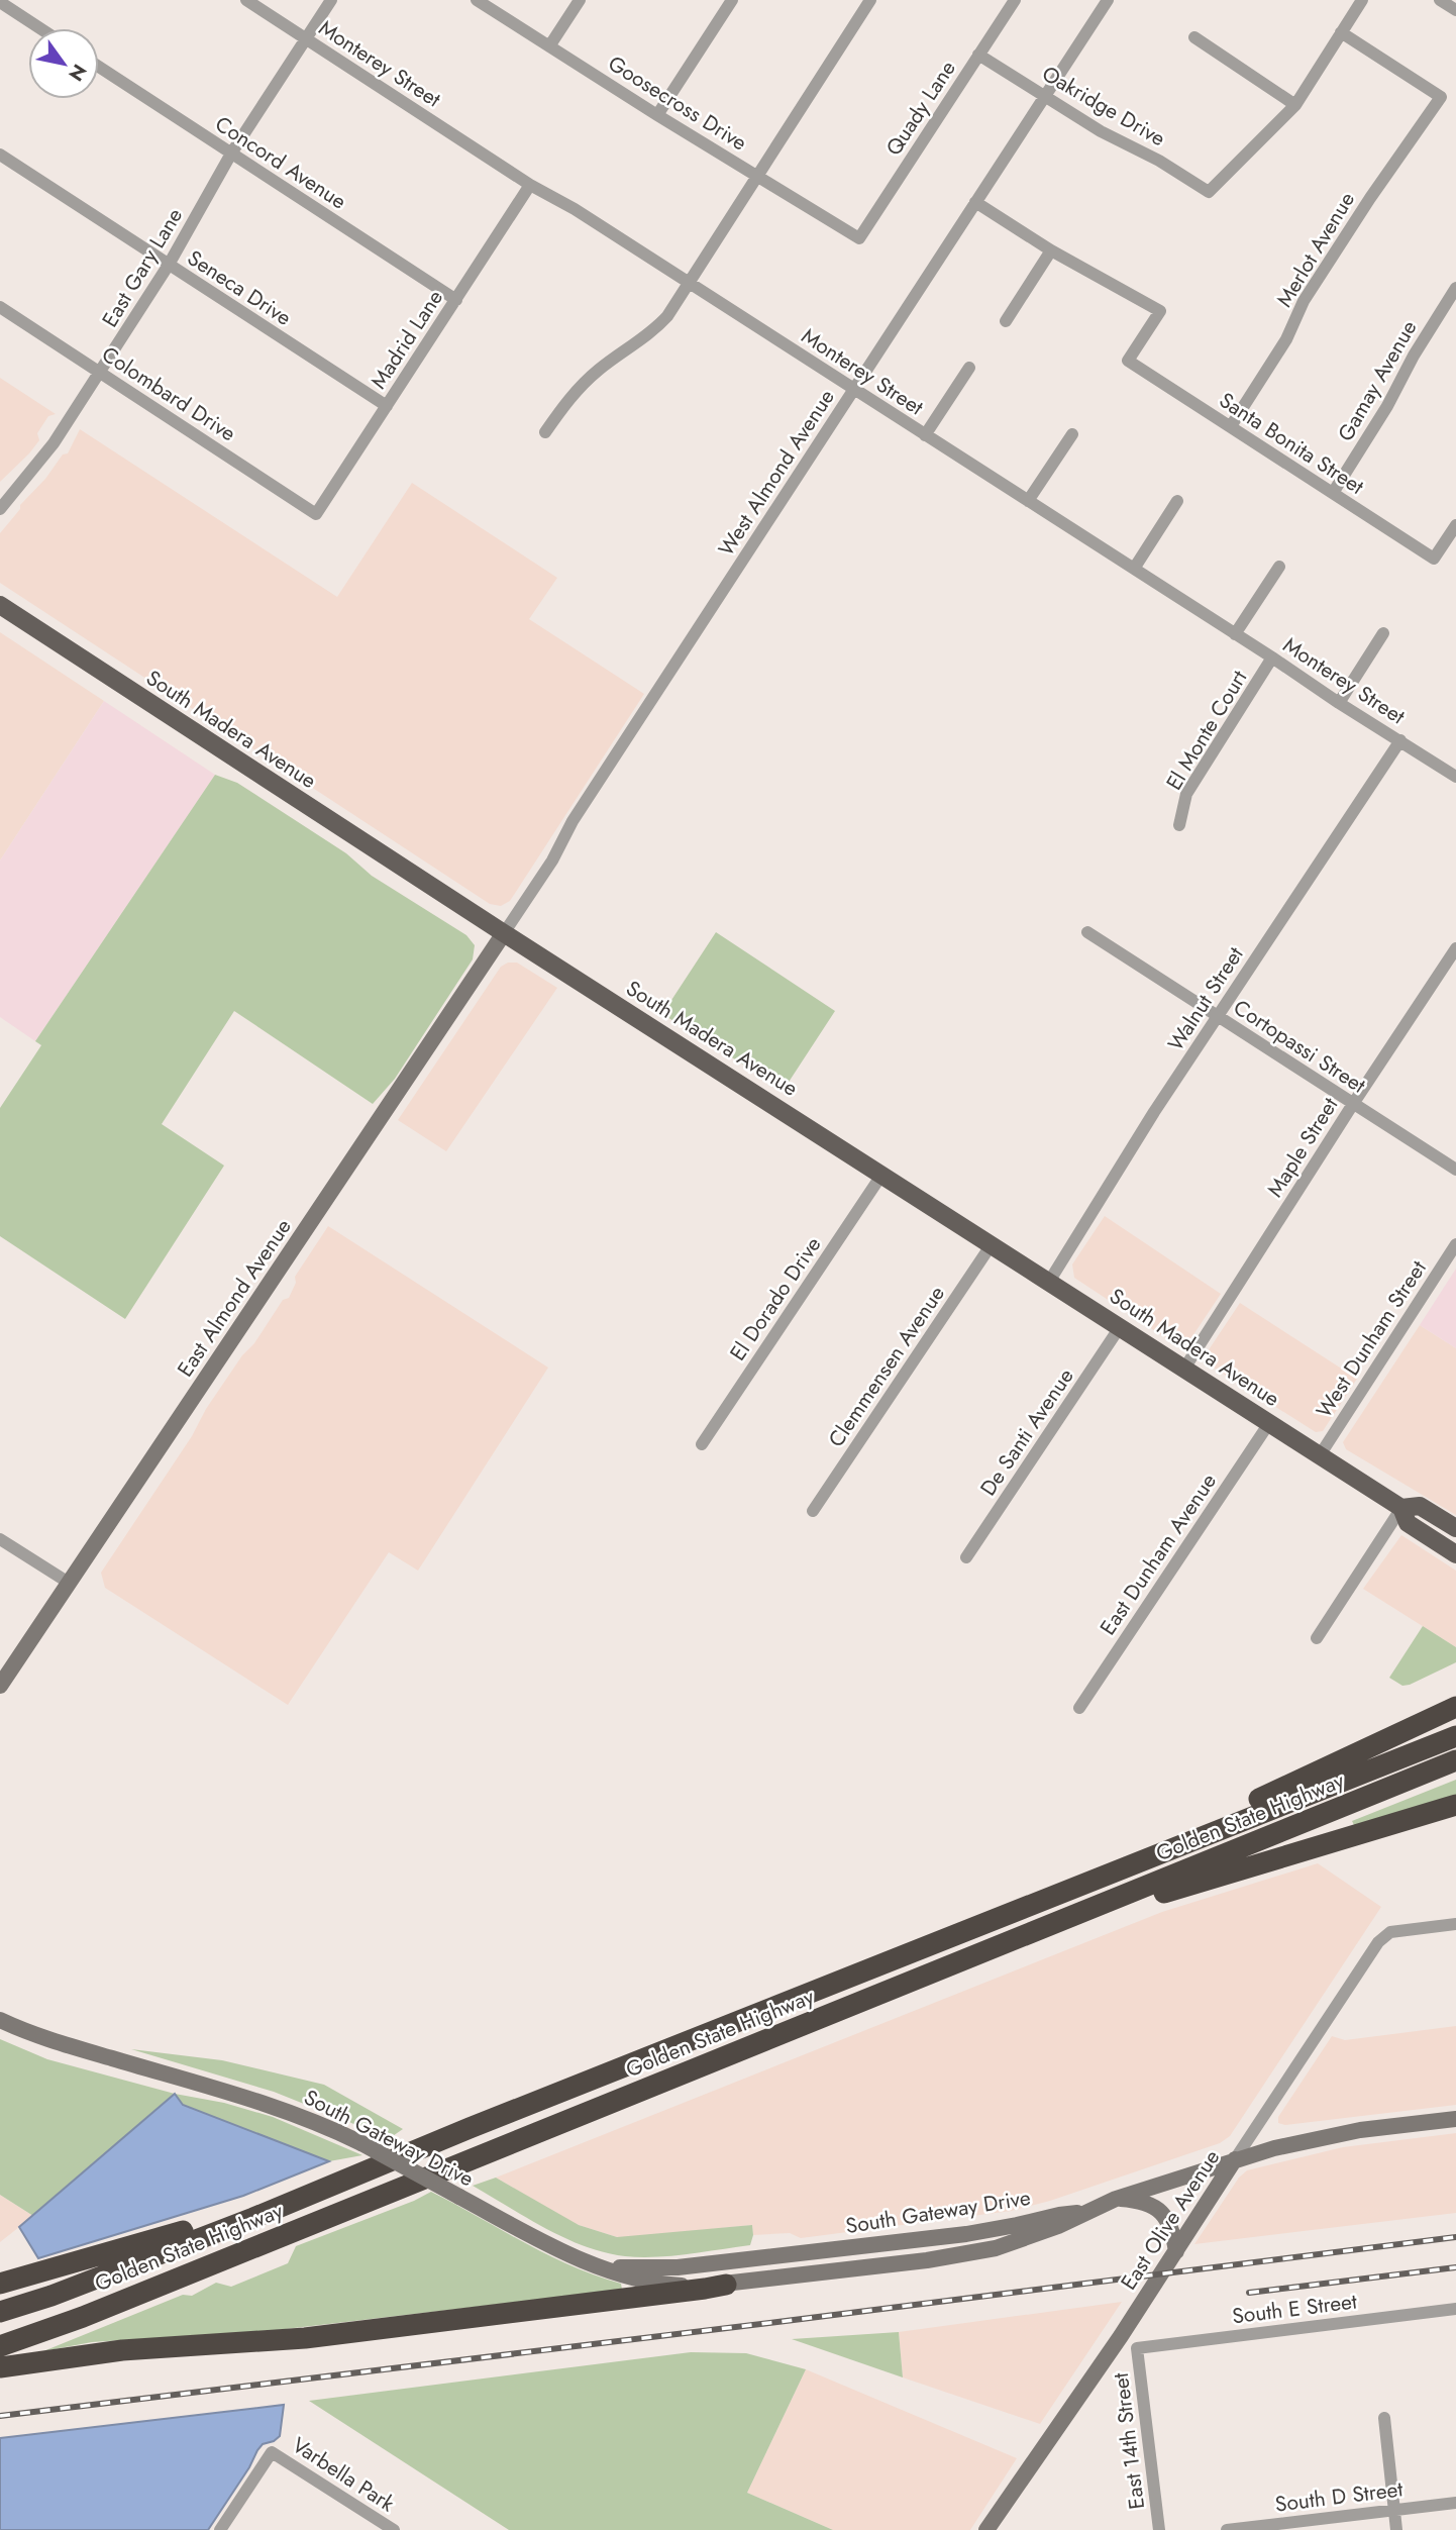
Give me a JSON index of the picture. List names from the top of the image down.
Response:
{
  "streets": {
    "highway": ["Golden State Highway"],
    "main road": [
      "South Madera Avenue",
      "East Almond Avenue",
      "South Gateway Drive",
      "East Olive Avenue"
    ],
    "street": [
      "Monterey Street",
      "Goosecross Drive",
      "Oakridge Drive",
      "Quady Lane",
      "Concord Avenue",
      "Merlot Avenue",
      "East Gary Lane",
      "Seneca Drive",
      "Madrid Lane",
      "Gamay Avenue",
      "Colombard Drive",
      "Santa Bonita Street",
      "West Almond Avenue",
      "El Monte Court",
      "Walnut Street",
      "Cortopassi Street",
      "Maple Street",
      "El Dorado Drive",
      "West Dunham Street",
      "Clemmensen Avenue",
      "De Santi Avenue",
      "East Dunham Avenue",
      "South E Street",
      "East 14th Street",
      "Varbella Park",
      "South D Street"
    ]
  },
  "crossings": [
    ["Monterey Street", "East Gary Lane"],
    ["Monterey Street", "Madrid Lane"],
    ["Monterey Street", "West Almond Avenue"],
    ["Monterey Street", "El Monte Court"],
    ["Monterey Street", "Walnut Street"],
    ["Goosecross Drive", "Quady Lane"],
    ["Oakridge Drive", "Quady Lane"],
    ["Oakridge Drive", "West Almond Avenue"],
    ["Concord Avenue", "East Gary Lane"],
    ["Concord Avenue", "Madrid Lane"],
    ["Merlot Avenue", "Santa Bonita Street"],
    ["East Gary Lane", "Seneca Drive"],
    ["East Gary Lane", "Colombard Drive"],
    ["Seneca Drive", "Madrid Lane"],
    ["Madrid Lane", "Colombard Drive"],
    ["Gamay Avenue", "Santa Bonita Street"],
    ["West Almond Avenue", "South Madera Avenue"],
    ["West Almond Avenue", "East Almond Avenue"],
    ["South Madera Avenue", "Walnut Street"],
    ["South Madera Avenue", "Maple Street"],
    ["South Madera Avenue", "East Almond Avenue"],
    ["South Madera Avenue", "El Dorado Drive"],
    ["South Madera Avenue", "West Dunham Street"],
    ["South Madera Avenue", "Clemmensen Avenue"],
    ["South Madera Avenue", "De Santi Avenue"],
    ["South Madera Avenue", "East Dunham Avenue"],
    ["Walnut Street", "Cortopassi Street"],
    ["Cortopassi Street", "Maple Street"],
    ["South Gateway Drive", "East Olive Avenue"],
    ["South E Street", "East 14th Street"]
  ],
  "north": "bottom right"
}
